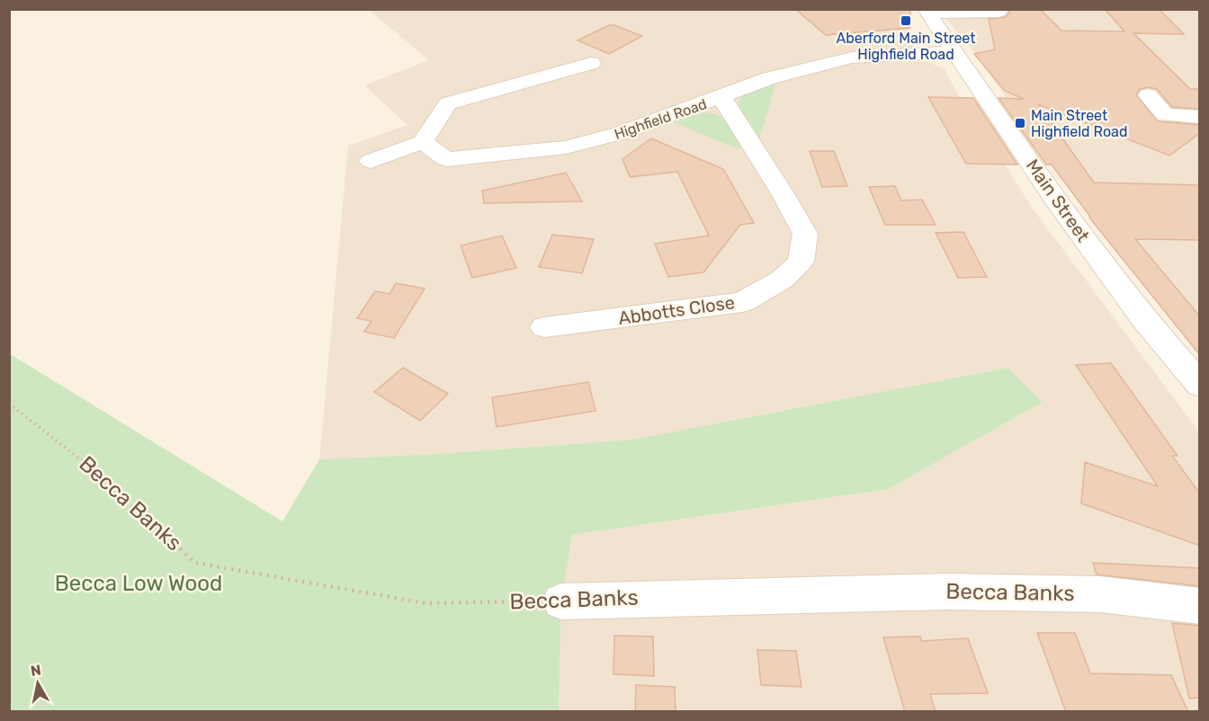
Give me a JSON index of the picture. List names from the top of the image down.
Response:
{
  "streets": {
    "street": [
      "Highfield Road",
      "Main Street",
      "Abbotts Close",
      "Becca Banks"
    ]
  },
  "crossings": [
    ["Highfield Road", "Main Street"],
    ["Highfield Road", "Abbotts Close"]
  ],
  "parks": ["Becca Low Wood"],
  "places": {
    "transit": ["Aberford Main Street Highfield Road", "Main Street Highfield Road"]
  },
  "north": "top"
}
